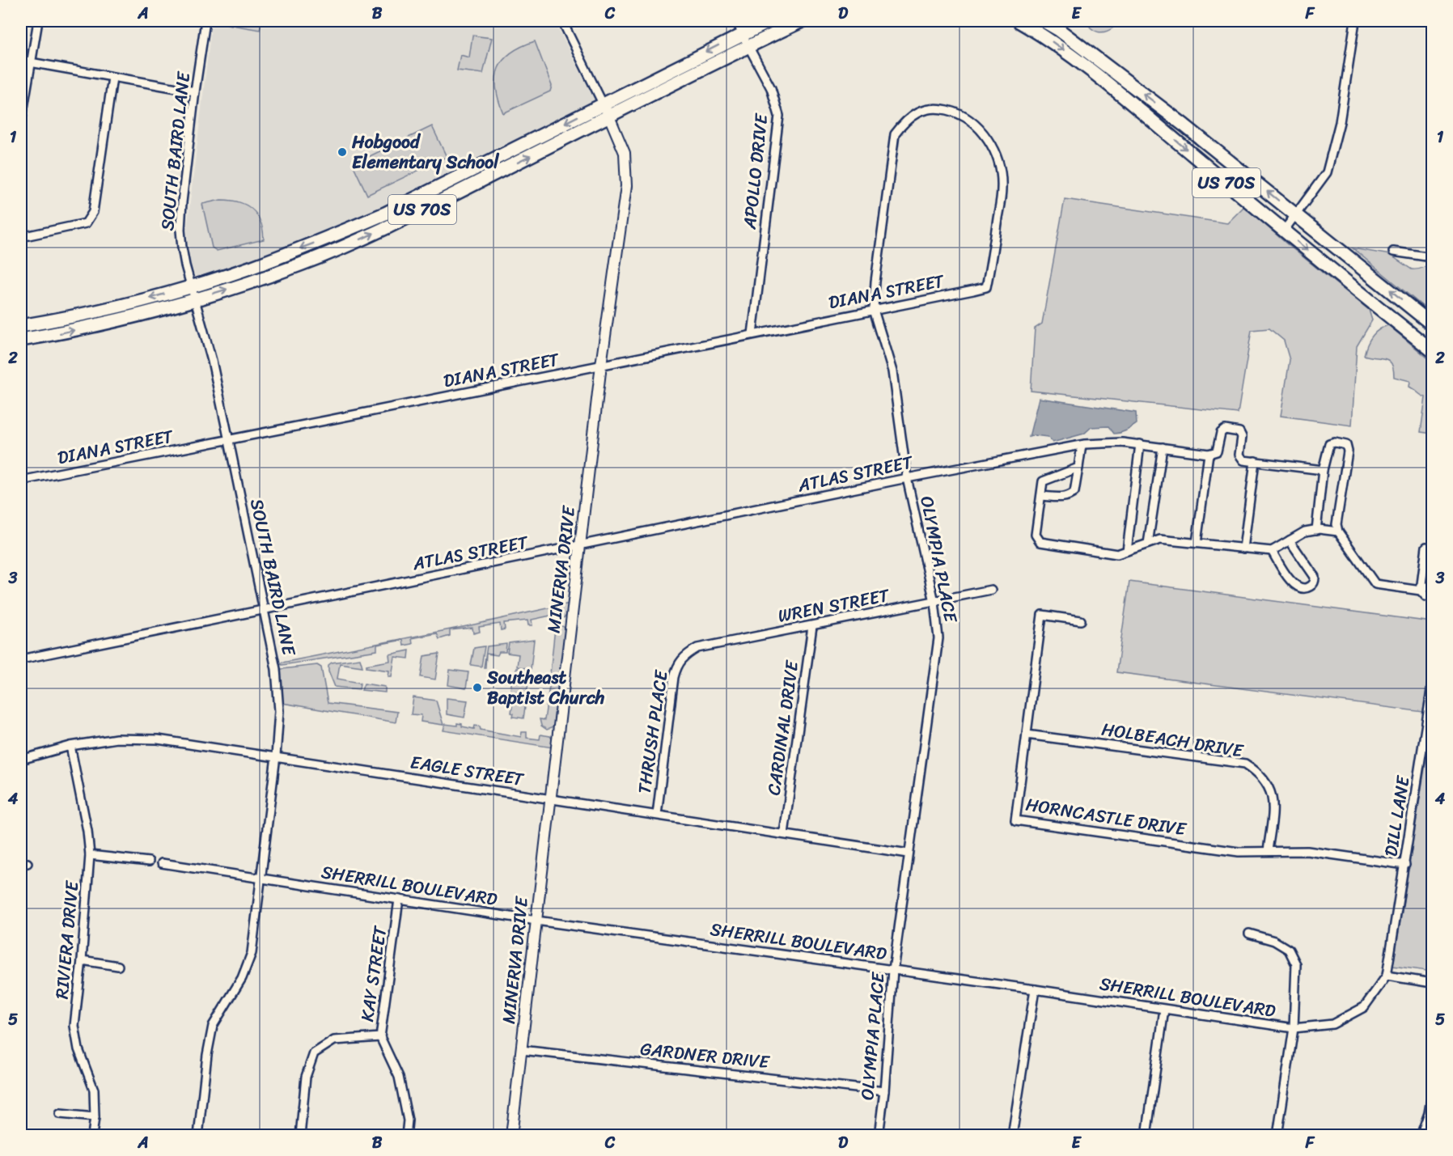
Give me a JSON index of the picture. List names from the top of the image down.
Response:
{
  "streets": {
    "main road": ["US 70S"],
    "street": [
      "SOUTH BAIRD LANE",
      "APOLLO DRIVE",
      "DIANA STREET",
      "ATLAS STREET",
      "OLYMPIA PLACE",
      "MINERVA DRIVE",
      "WREN STREET",
      "CARDINAL DRIVE",
      "THRUSH PLACE",
      "HOLBEACH DRIVE",
      "EAGLE STREET",
      "HORNCASTLE DRIVE",
      "DILL LANE",
      "SHERRILL BOULEVARD",
      "RIVIERA DRIVE",
      "KAY STREET",
      "GARDNER DRIVE"
    ]
  },
  "crossings": [
    ["SOUTH BAIRD LANE", "US 70S"],
    ["SOUTH BAIRD LANE", "DIANA STREET"],
    ["SOUTH BAIRD LANE", "ATLAS STREET"],
    ["SOUTH BAIRD LANE", "EAGLE STREET"],
    ["SOUTH BAIRD LANE", "SHERRILL BOULEVARD"],
    ["APOLLO DRIVE", "US 70S"],
    ["APOLLO DRIVE", "DIANA STREET"],
    ["US 70S", "MINERVA DRIVE"],
    ["DIANA STREET", "OLYMPIA PLACE"],
    ["DIANA STREET", "MINERVA DRIVE"],
    ["ATLAS STREET", "OLYMPIA PLACE"],
    ["ATLAS STREET", "MINERVA DRIVE"],
    ["OLYMPIA PLACE", "WREN STREET"],
    ["OLYMPIA PLACE", "EAGLE STREET"],
    ["OLYMPIA PLACE", "SHERRILL BOULEVARD"],
    ["OLYMPIA PLACE", "GARDNER DRIVE"],
    ["MINERVA DRIVE", "EAGLE STREET"],
    ["MINERVA DRIVE", "SHERRILL BOULEVARD"],
    ["MINERVA DRIVE", "GARDNER DRIVE"],
    ["WREN STREET", "CARDINAL DRIVE"],
    ["WREN STREET", "THRUSH PLACE"],
    ["CARDINAL DRIVE", "EAGLE STREET"],
    ["THRUSH PLACE", "EAGLE STREET"],
    ["HOLBEACH DRIVE", "HORNCASTLE DRIVE"],
    ["EAGLE STREET", "RIVIERA DRIVE"],
    ["HORNCASTLE DRIVE", "DILL LANE"],
    ["DILL LANE", "SHERRILL BOULEVARD"],
    ["SHERRILL BOULEVARD", "KAY STREET"]
  ],
  "places": ["Hobgood Elementary School", "Southeast Baptist Church"],
  "grid": {
    "columns": [
      "A",
      "B",
      "C",
      "D",
      "E",
      "F"
    ],
    "rows": [
      "1",
      "2",
      "3",
      "4",
      "5"
    ]
  }
}
